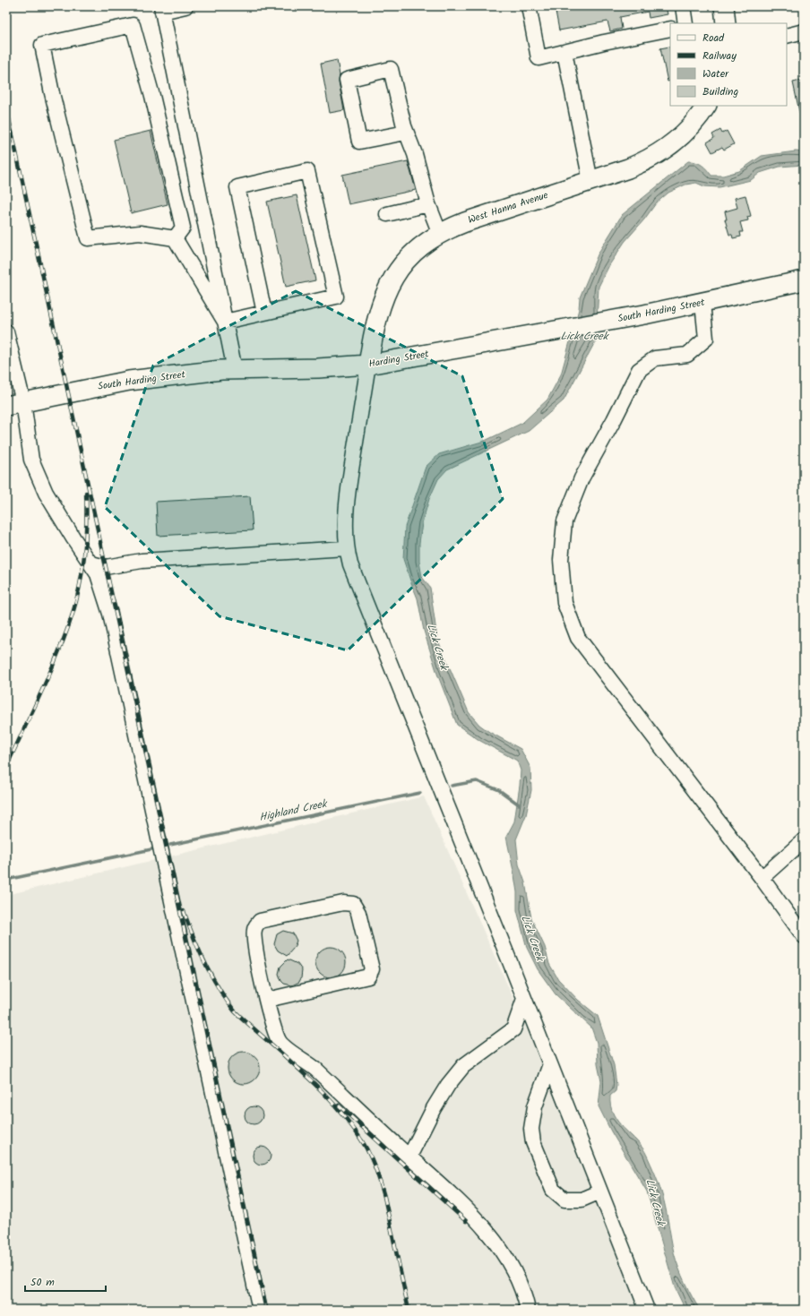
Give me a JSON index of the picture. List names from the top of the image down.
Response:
{
  "streets": {
    "main road": ["West Hanna Avenue", "South Harding Street", "Harding Street"]
  },
  "crossings": [
    ["West Hanna Avenue", "Harding Street"],
    ["South Harding Street", "Harding Street"]
  ],
  "water": ["Lick Creek", "Highland Creek"],
  "legend": [
    "Road",
    "Railway",
    "Water",
    "Building"
  ],
  "scale_bar": "50 m"
}
